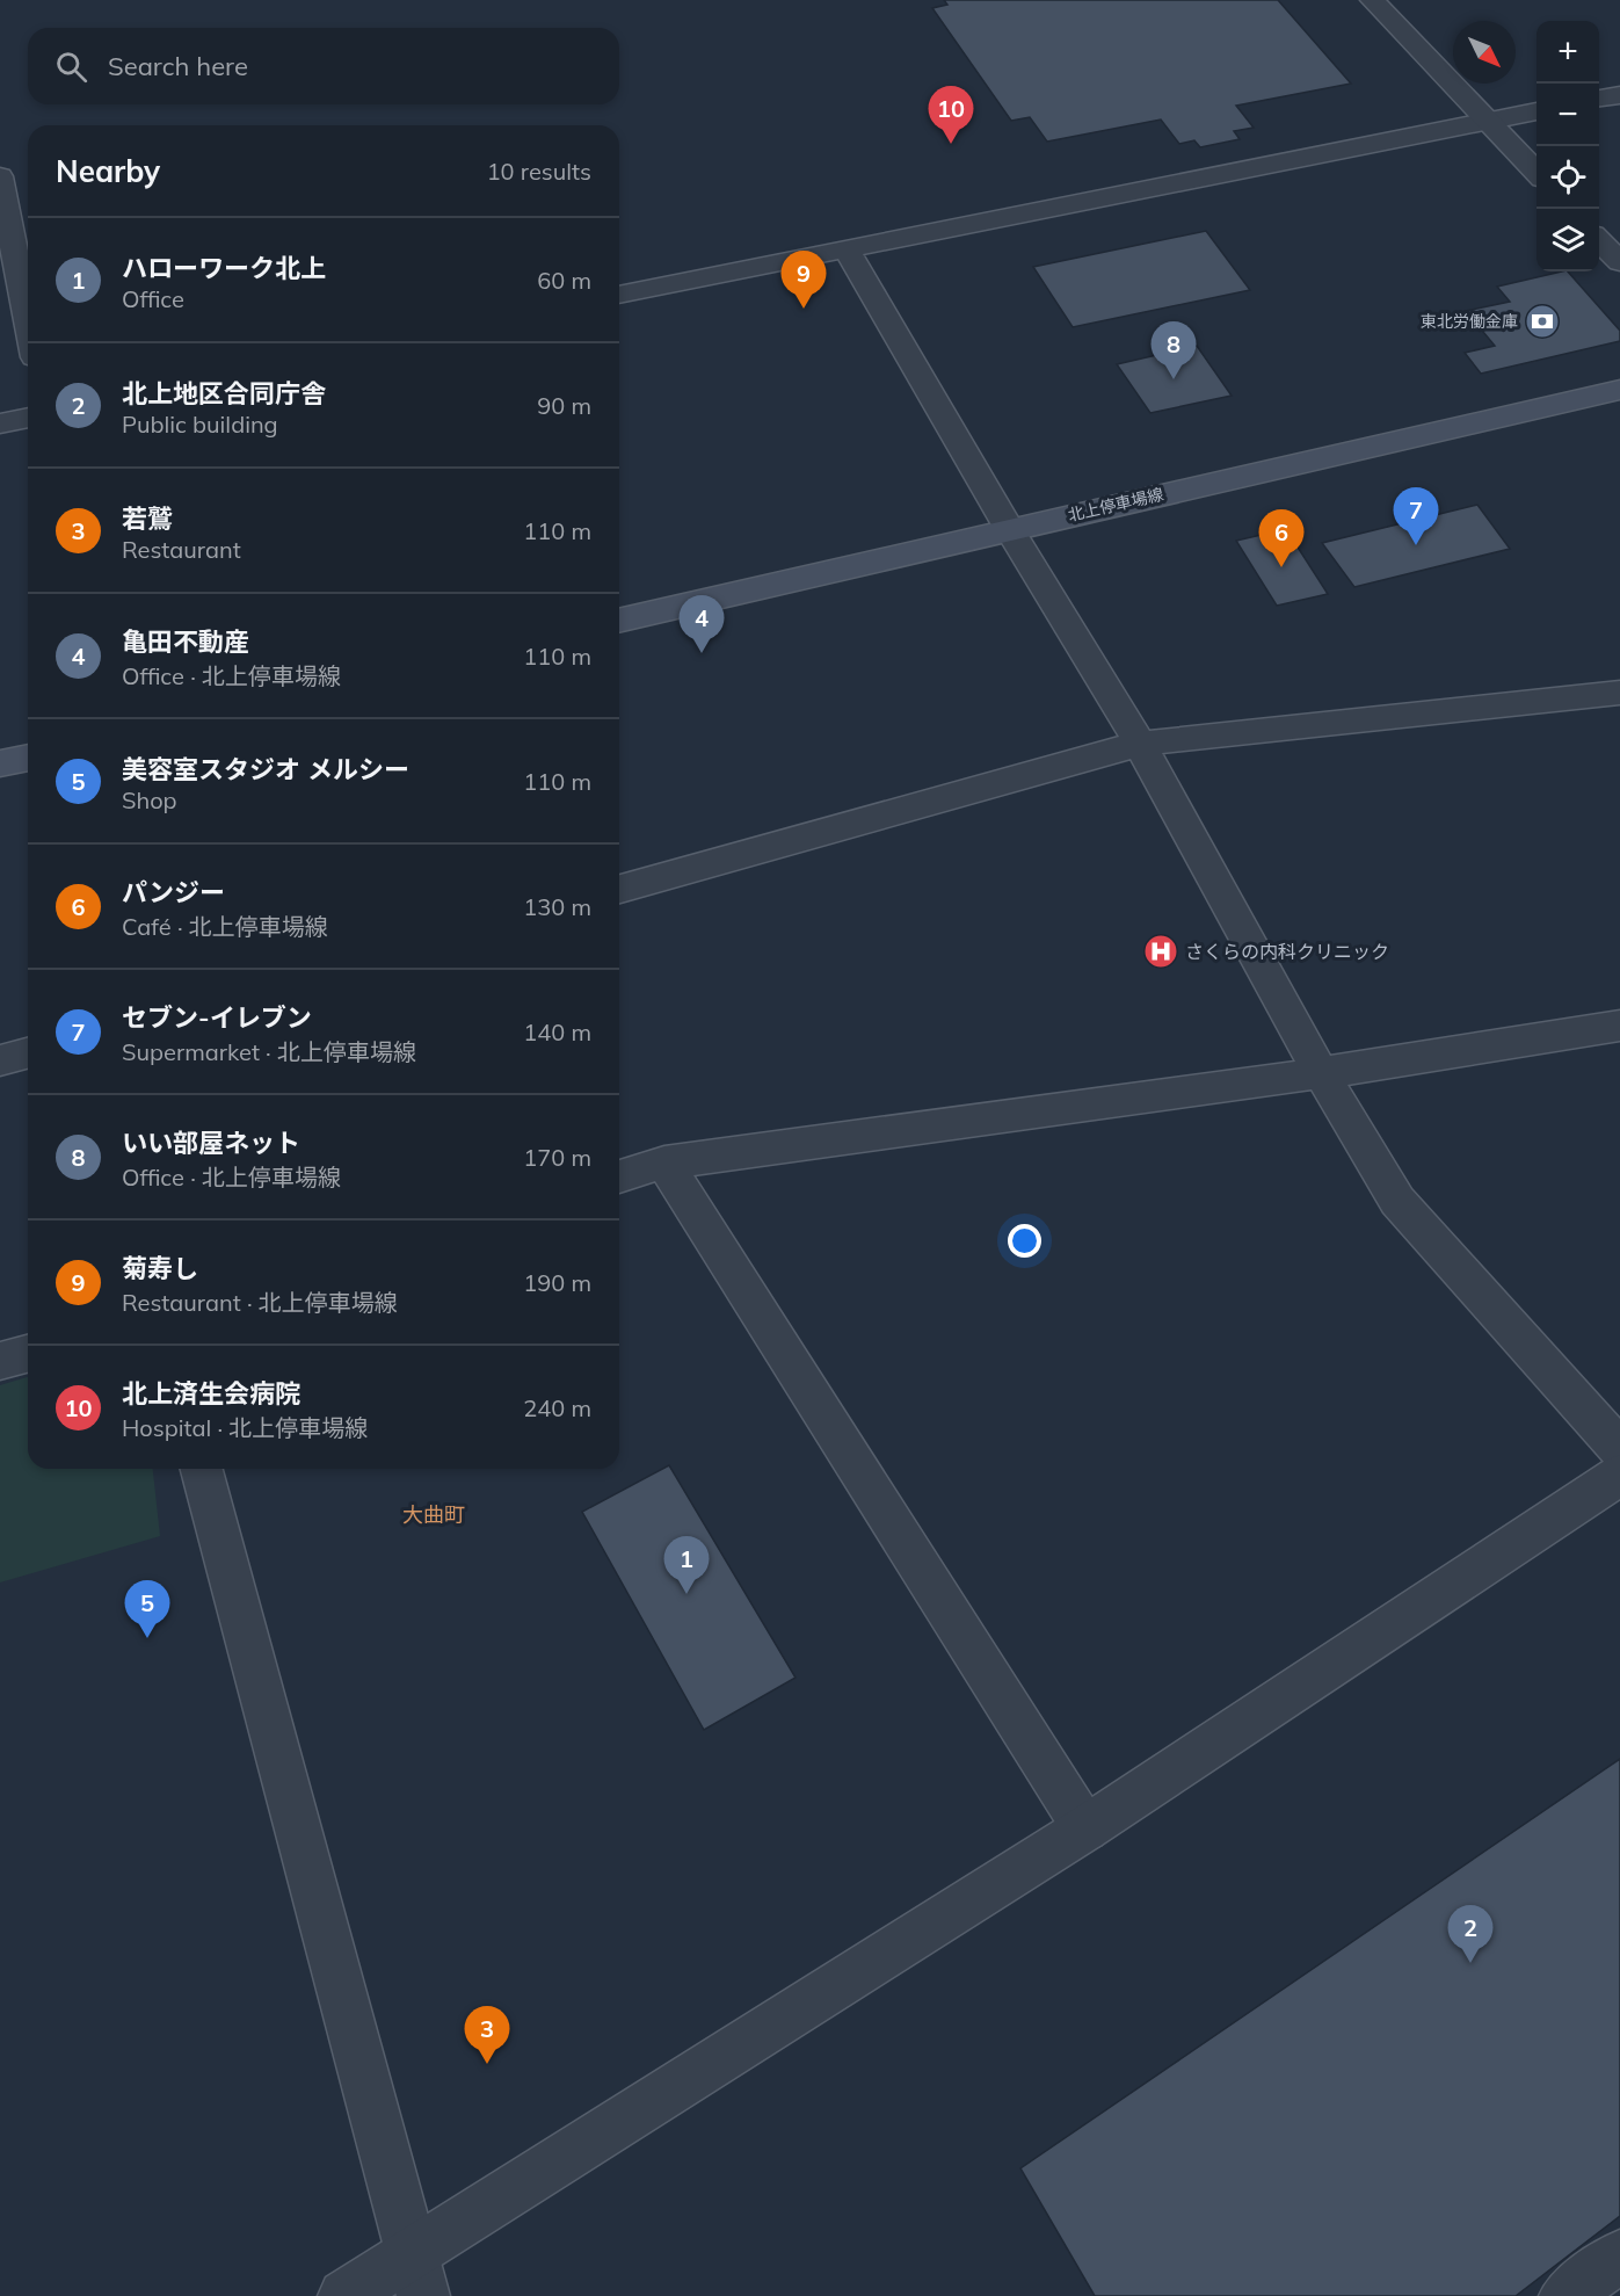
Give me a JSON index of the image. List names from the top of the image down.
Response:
{
  "streets": {
    "main road": ["北上停車場線"]
  },
  "districts": ["大曲町"],
  "places": {
    "bank": ["東北労働金庫"],
    "hospital": ["さくらの内科クリニック"]
  },
  "north": "bottom right",
  "page": {
    "map_buttons": ["+", "−"],
    "search": "Search here",
    "pins": [
      "10",
      "9",
      "8",
      "7",
      "6",
      "4",
      "1",
      "5",
      "2",
      "3"
    ],
    "heading": ["Nearby", "10 results"],
    "list": [
      {
        "mark": "1",
        "name": "ハローワーク北上",
        "note": "Office",
        "value": "60 m"
      },
      {
        "mark": "2",
        "name": "北上地区合同庁舎",
        "note": "Public building",
        "value": "90 m"
      },
      {
        "mark": "3",
        "name": "若鷲",
        "note": "Restaurant",
        "value": "110 m"
      },
      {
        "mark": "4",
        "name": "亀田不動産",
        "note": "Office · 北上停車場線",
        "value": "110 m"
      },
      {
        "mark": "5",
        "name": "美容室スタジオ メルシー",
        "note": "Shop",
        "value": "110 m"
      },
      {
        "mark": "6",
        "name": "パンジー",
        "note": "Café · 北上停車場線",
        "value": "130 m"
      },
      {
        "mark": "7",
        "name": "セブン-イレブン",
        "note": "Supermarket · 北上停車場線",
        "value": "140 m"
      },
      {
        "mark": "8",
        "name": "いい部屋ネット",
        "note": "Office · 北上停車場線",
        "value": "170 m"
      },
      {
        "mark": "9",
        "name": "菊寿し",
        "note": "Restaurant · 北上停車場線",
        "value": "190 m"
      },
      {
        "mark": "10",
        "name": "北上済生会病院",
        "note": "Hospital · 北上停車場線",
        "value": "240 m"
      }
    ]
  }
}
